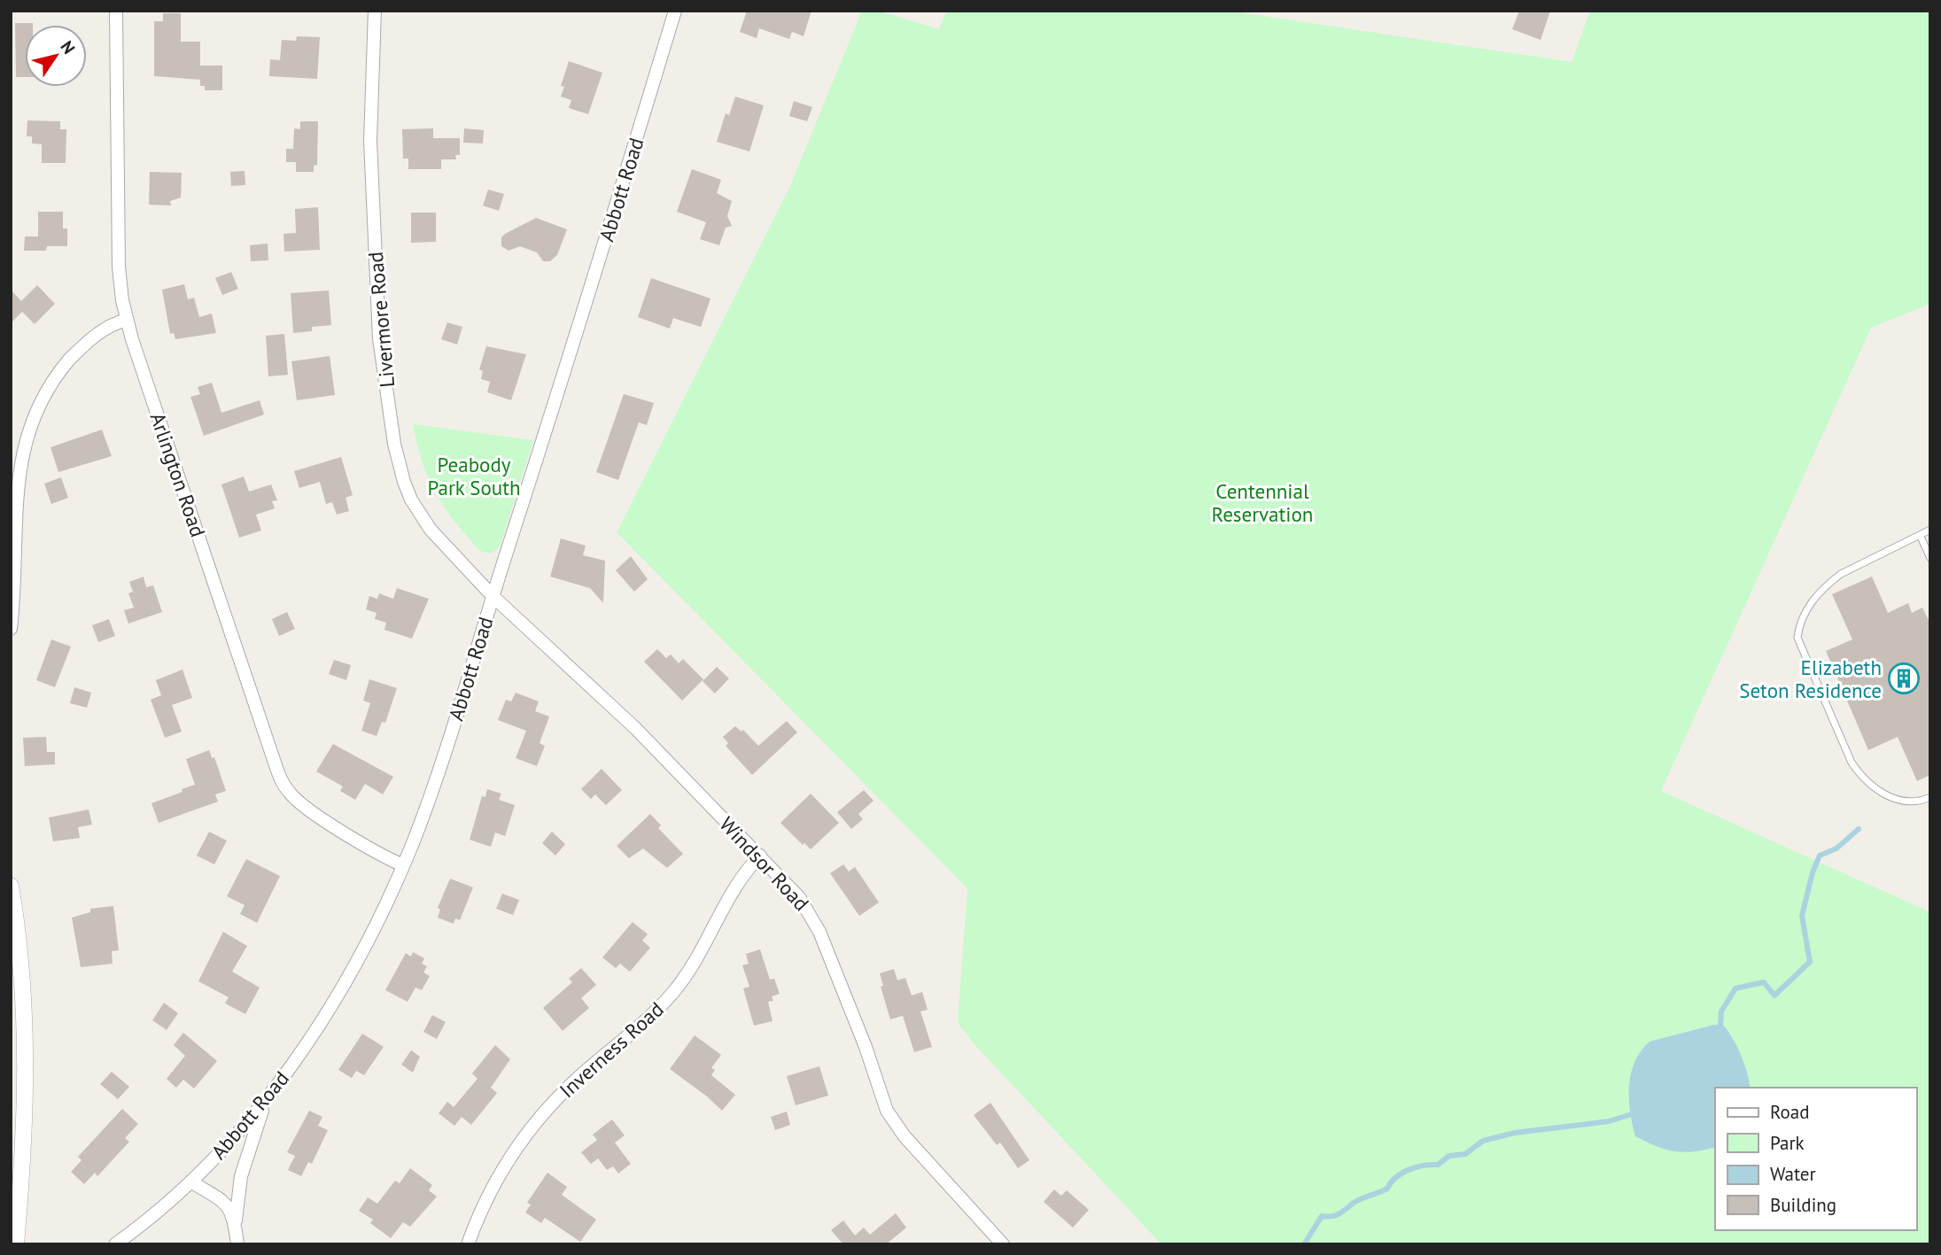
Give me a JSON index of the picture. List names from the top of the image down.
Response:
{
  "streets": {
    "street": [
      "Abbott Road",
      "Livermore Road",
      "Arlington Road",
      "Windsor Road",
      "Inverness Road"
    ]
  },
  "crossings": [
    ["Abbott Road", "Livermore Road"],
    ["Abbott Road", "Arlington Road"],
    ["Abbott Road", "Windsor Road"],
    ["Livermore Road", "Windsor Road"],
    ["Windsor Road", "Inverness Road"]
  ],
  "parks": ["Peabody Park South", "Centennial Reservation"],
  "places": {
    "building": ["Elizabeth Seton Residence"]
  },
  "legend": [
    "Road",
    "Park",
    "Water",
    "Building"
  ],
  "north": "top right"
}
